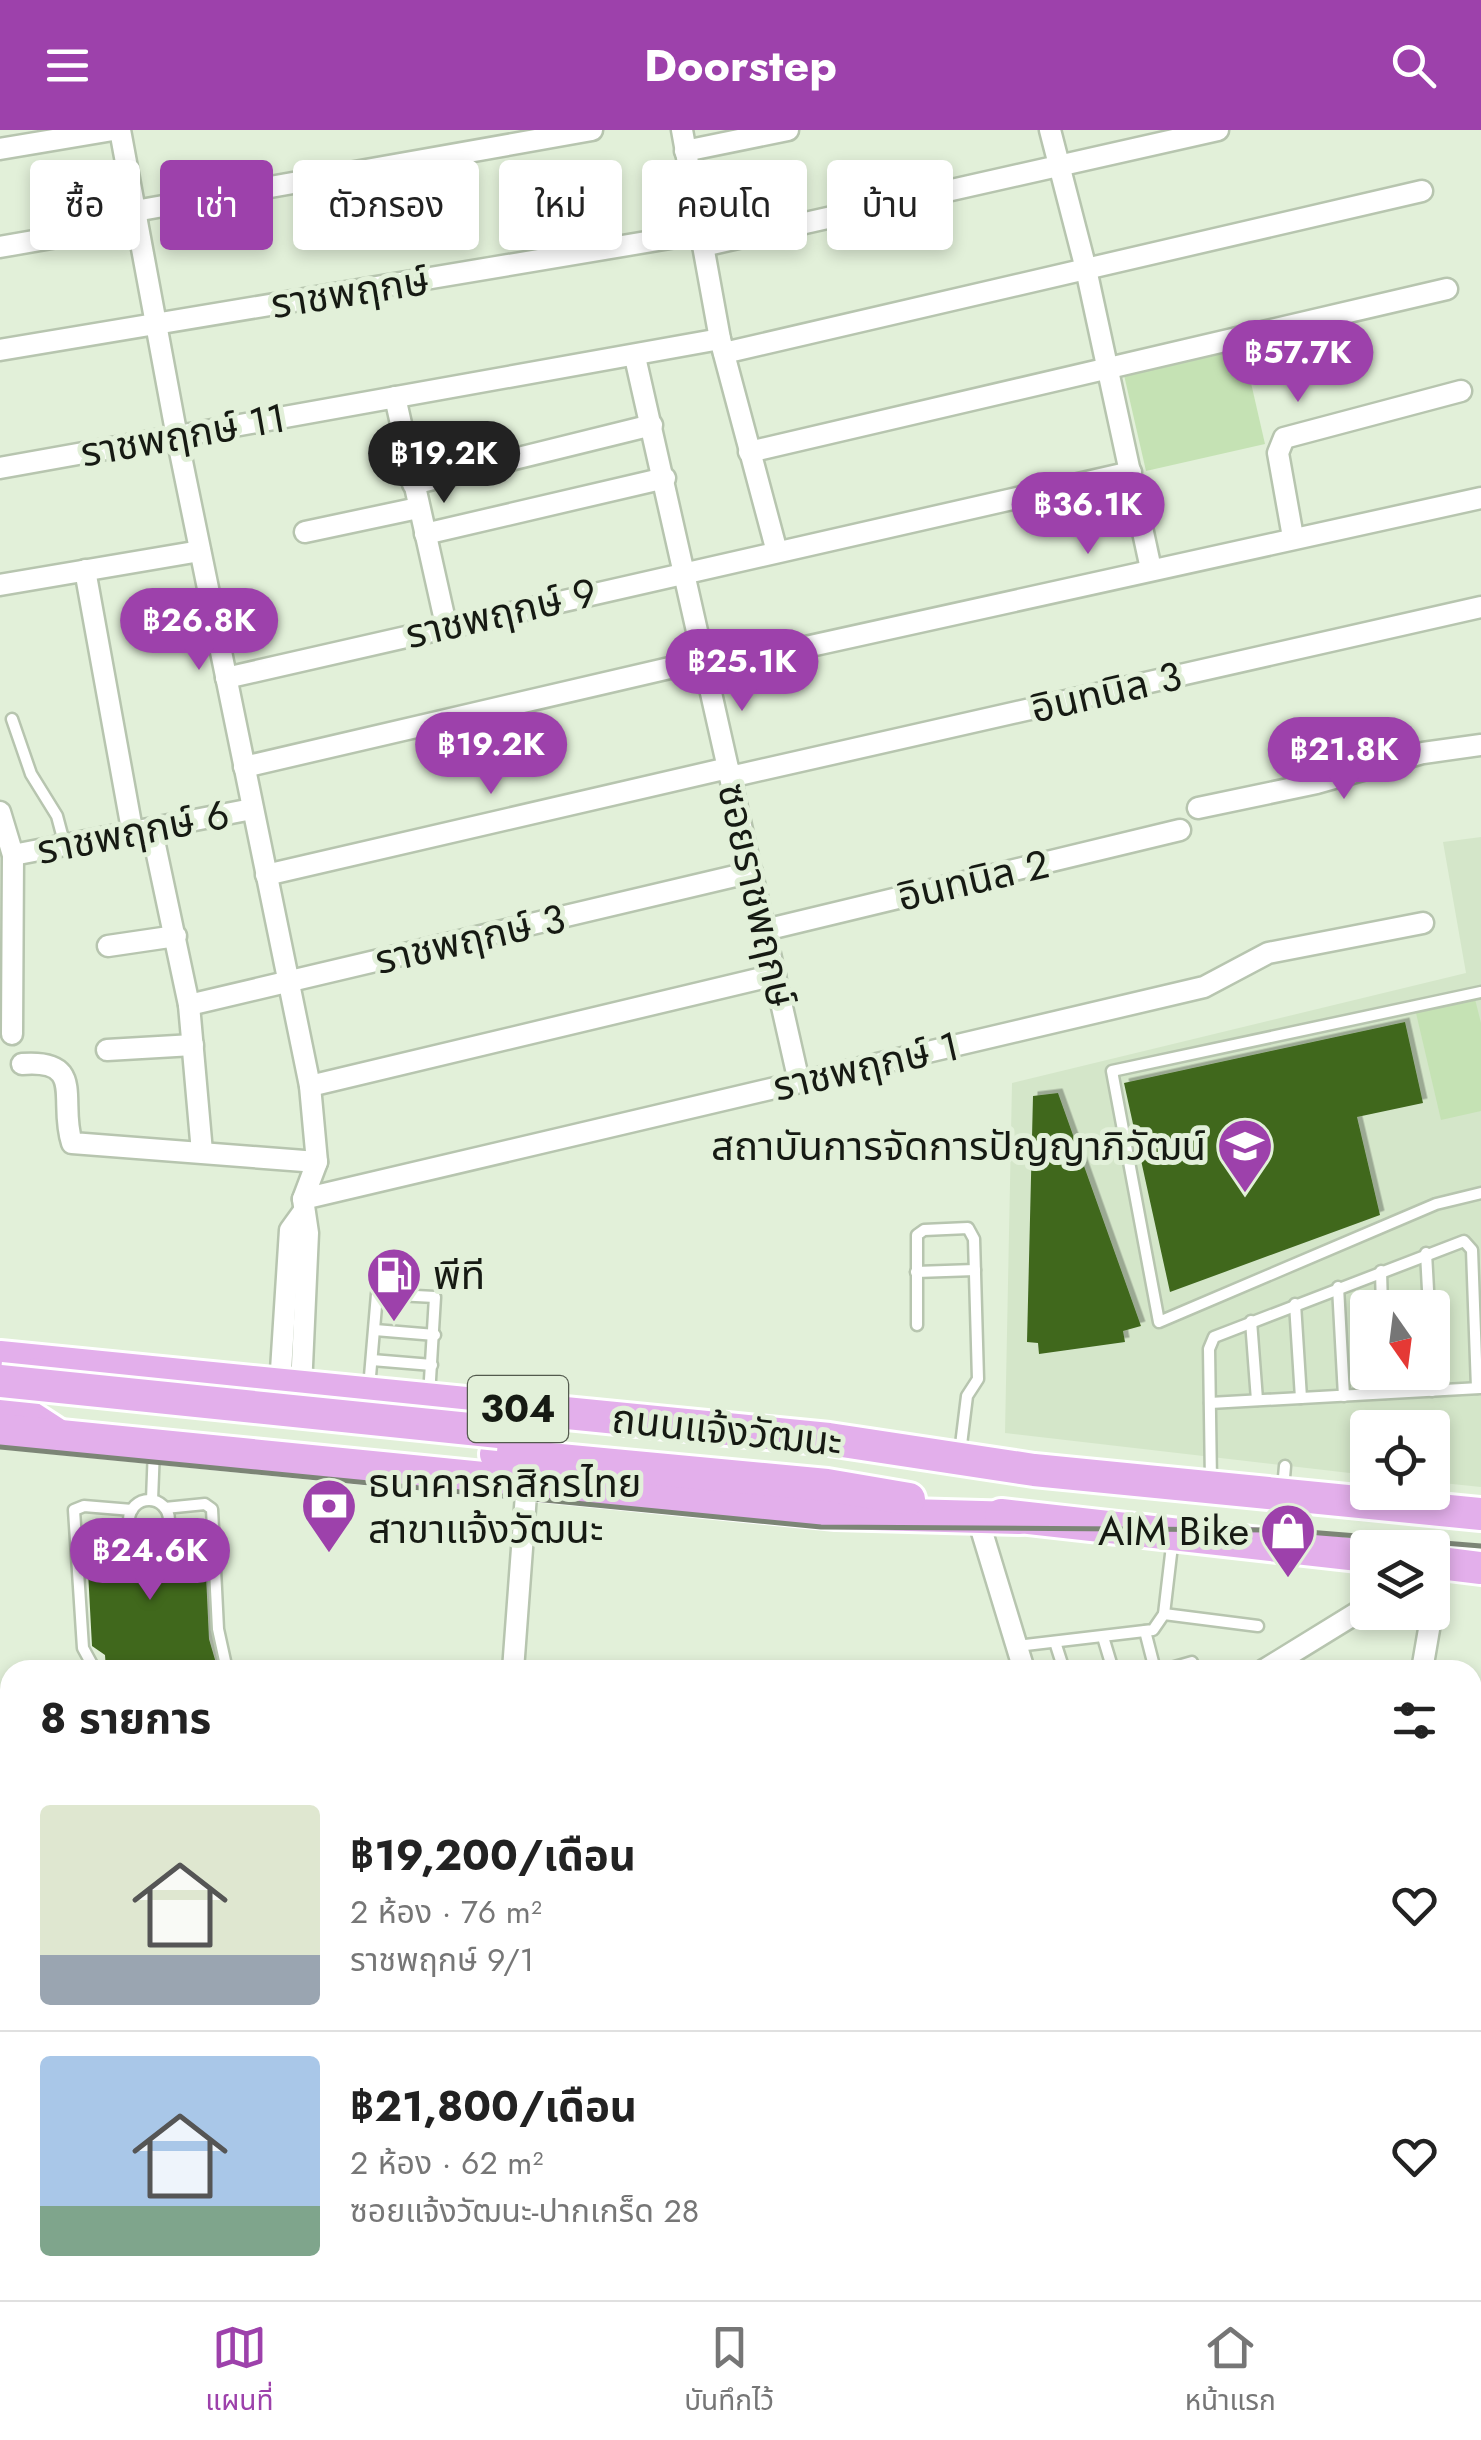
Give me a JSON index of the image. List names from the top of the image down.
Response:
{
  "streets": {
    "main road": ["304", "ถนนแจ้งวัฒนะ"],
    "street": [
      "ราชพฤกษ์",
      "ราชพฤกษ์ 11",
      "ราชพฤกษ์ 9",
      "อินทนิล 3",
      "ราชพฤกษ์ 6",
      "อินทนิล 2",
      "ซอยราชพฤกษ์",
      "ราชพฤกษ์ 3",
      "ราชพฤกษ์ 1"
    ]
  },
  "crossings": [
    ["ราชพฤกษ์ 11", "ซอยราชพฤกษ์"],
    ["ราชพฤกษ์ 9", "ซอยราชพฤกษ์"],
    ["อินทนิล 3", "ซอยราชพฤกษ์"],
    ["อินทนิล 2", "ซอยราชพฤกษ์"],
    ["ซอยราชพฤกษ์", "ราชพฤกษ์ 3"],
    ["ซอยราชพฤกษ์", "ราชพฤกษ์ 1"]
  ],
  "places": {
    "school or university": ["สถาบันการจัดการปัญญาภิวัฒน์"],
    "fuel station": ["พีที"],
    "bank": ["ธนาคารกสิกรไทย สาขาแจ้งวัฒนะ"],
    "shop": ["AIM Bike"]
  },
  "north": "bottom",
  "page": {
    "header": "Doorstep",
    "chip": [
      "ซื้อ",
      "เช่า",
      "ตัวกรอง",
      "ใหม่",
      "คอนโด",
      "บ้าน"
    ],
    "price": [
      "฿57.7K",
      "฿19.2K",
      "฿36.1K",
      "฿26.8K",
      "฿25.1K",
      "฿19.2K",
      "฿21.8K",
      "฿24.6K"
    ],
    "heading": "8 รายการ",
    "list": [
      {
        "name": "฿19,200/เดือน",
        "note": "2 ห้อง · 76 m² · ราชพฤกษ์ 9/1"
      },
      {
        "name": "฿21,800/เดือน",
        "note": "2 ห้อง · 62 m² · ซอยแจ้งวัฒนะ-ปากเกร็ด 28"
      }
    ],
    "tabs": ["แผนที่", "บันทึกไว้", "หน้าแรก"]
  }
}
